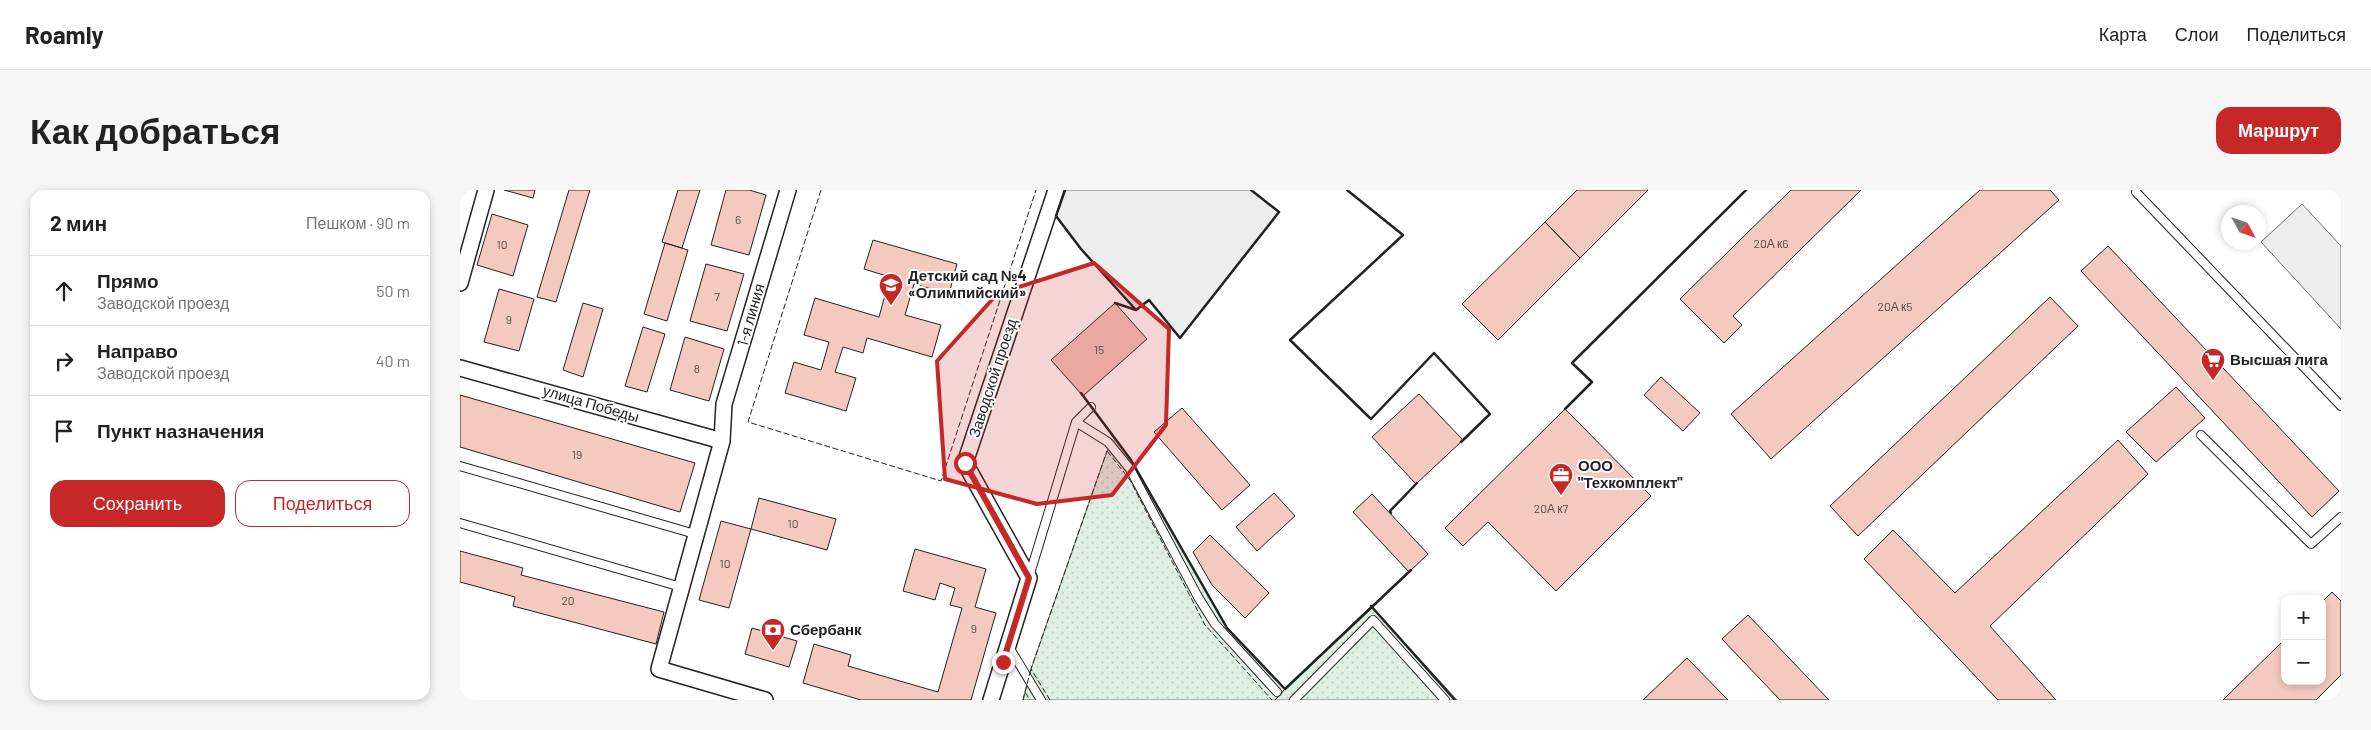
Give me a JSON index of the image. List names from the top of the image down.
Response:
{
  "streets": {
    "street": ["1-я линия", "Заводской проезд", "улица Победы"]
  },
  "crossings": [
    ["1-я линия", "улица Победы"]
  ],
  "places": {
    "school or university": ["Детский сад №4 «Олимпийский»"],
    "supermarket": ["Высшая лига"],
    "office": ["ООО \"Техкомплект\""],
    "bank": ["Сбербанк"]
  },
  "house_numbers": [
    "6",
    "20А к6",
    "10",
    "7",
    "20А к5",
    "9",
    "15",
    "8",
    "19",
    "20А к7",
    "10",
    "10",
    "20",
    "9"
  ],
  "north": "bottom right",
  "page": {
    "header": "Roamly",
    "nav": ["Карта", "Слои", "Поделиться"],
    "buttons": [
      "Маршрут",
      ["Сохранить", "Поделиться"]
    ],
    "title": "Как добраться",
    "heading": ["2 мин", "Пешком · 90 m"],
    "list": [
      ["Прямо", "Заводской проезд", "50 m"],
      ["Направо", "Заводской проезд", "40 m"],
      "Пункт назначения"
    ],
    "map_buttons": ["+", "−"]
  }
}
